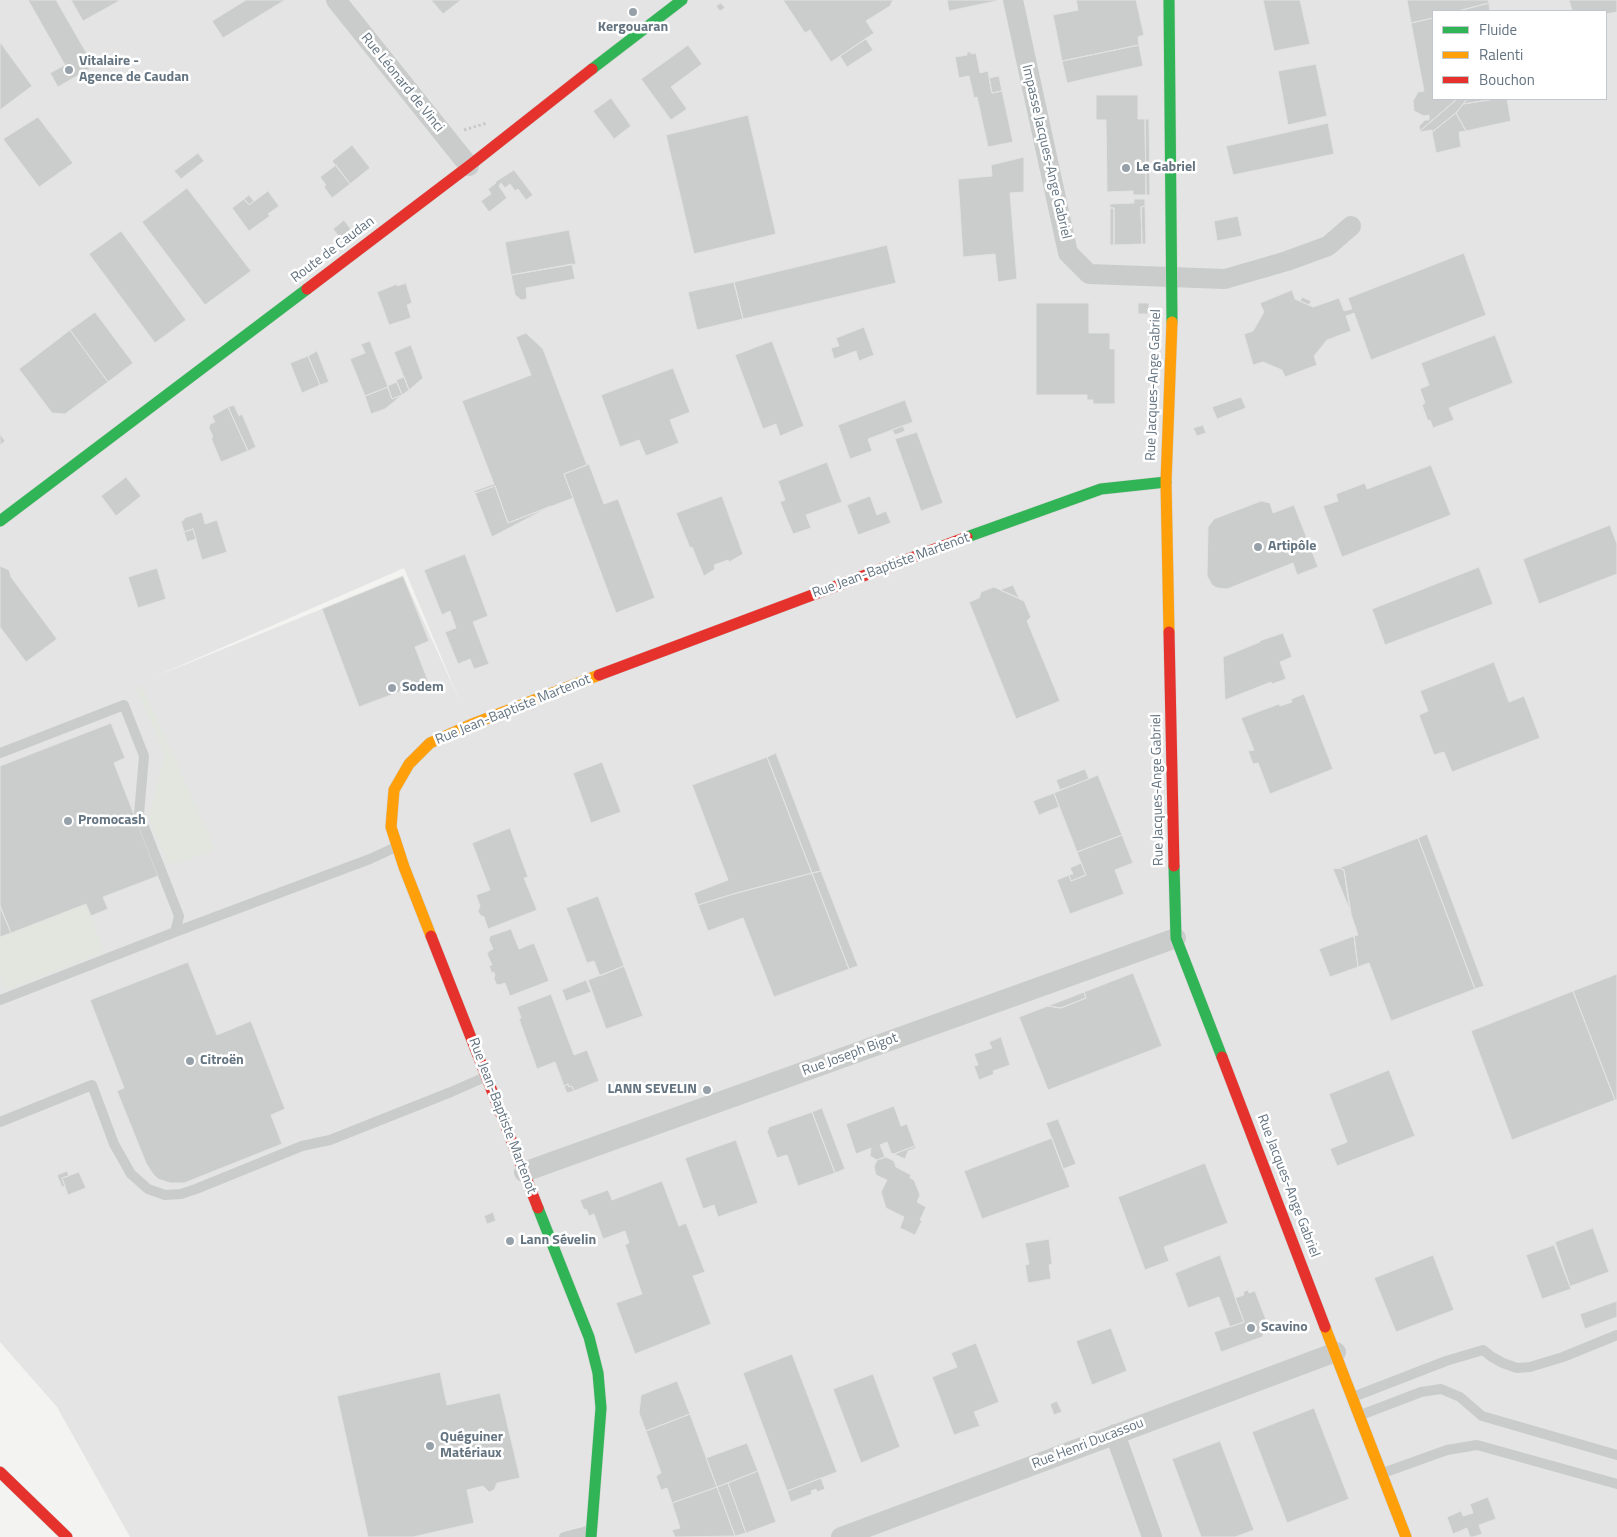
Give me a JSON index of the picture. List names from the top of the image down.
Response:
{
  "streets": {
    "street": [
      "Rue Léonard de Vinci",
      "Impasse Jacques-Ange Gabriel",
      "Route de Caudan",
      "Rue Jacques-Ange Gabriel",
      "Rue Jean-Baptiste Martenot",
      "Rue Joseph Bigot",
      "Rue Henri Ducassou"
    ]
  },
  "crossings": [
    ["Rue Léonard de Vinci", "Route de Caudan"],
    ["Impasse Jacques-Ange Gabriel", "Rue Jacques-Ange Gabriel"],
    ["Rue Jacques-Ange Gabriel", "Rue Jean-Baptiste Martenot"],
    ["Rue Jacques-Ange Gabriel", "Rue Joseph Bigot"],
    ["Rue Jacques-Ange Gabriel", "Rue Henri Ducassou"],
    ["Rue Jean-Baptiste Martenot", "Rue Joseph Bigot"]
  ],
  "places": [
    "Kergouaran",
    "Vitalaire - Agence de Caudan",
    "Le Gabriel",
    "Artipôle",
    "Sodem",
    "Promocash",
    "Citroën",
    "LANN SEVELIN",
    "Lann Sévelin",
    "Scavino",
    "Quéguiner Matériaux"
  ],
  "legend": ["Fluide", "Ralenti", "Bouchon"]
}
